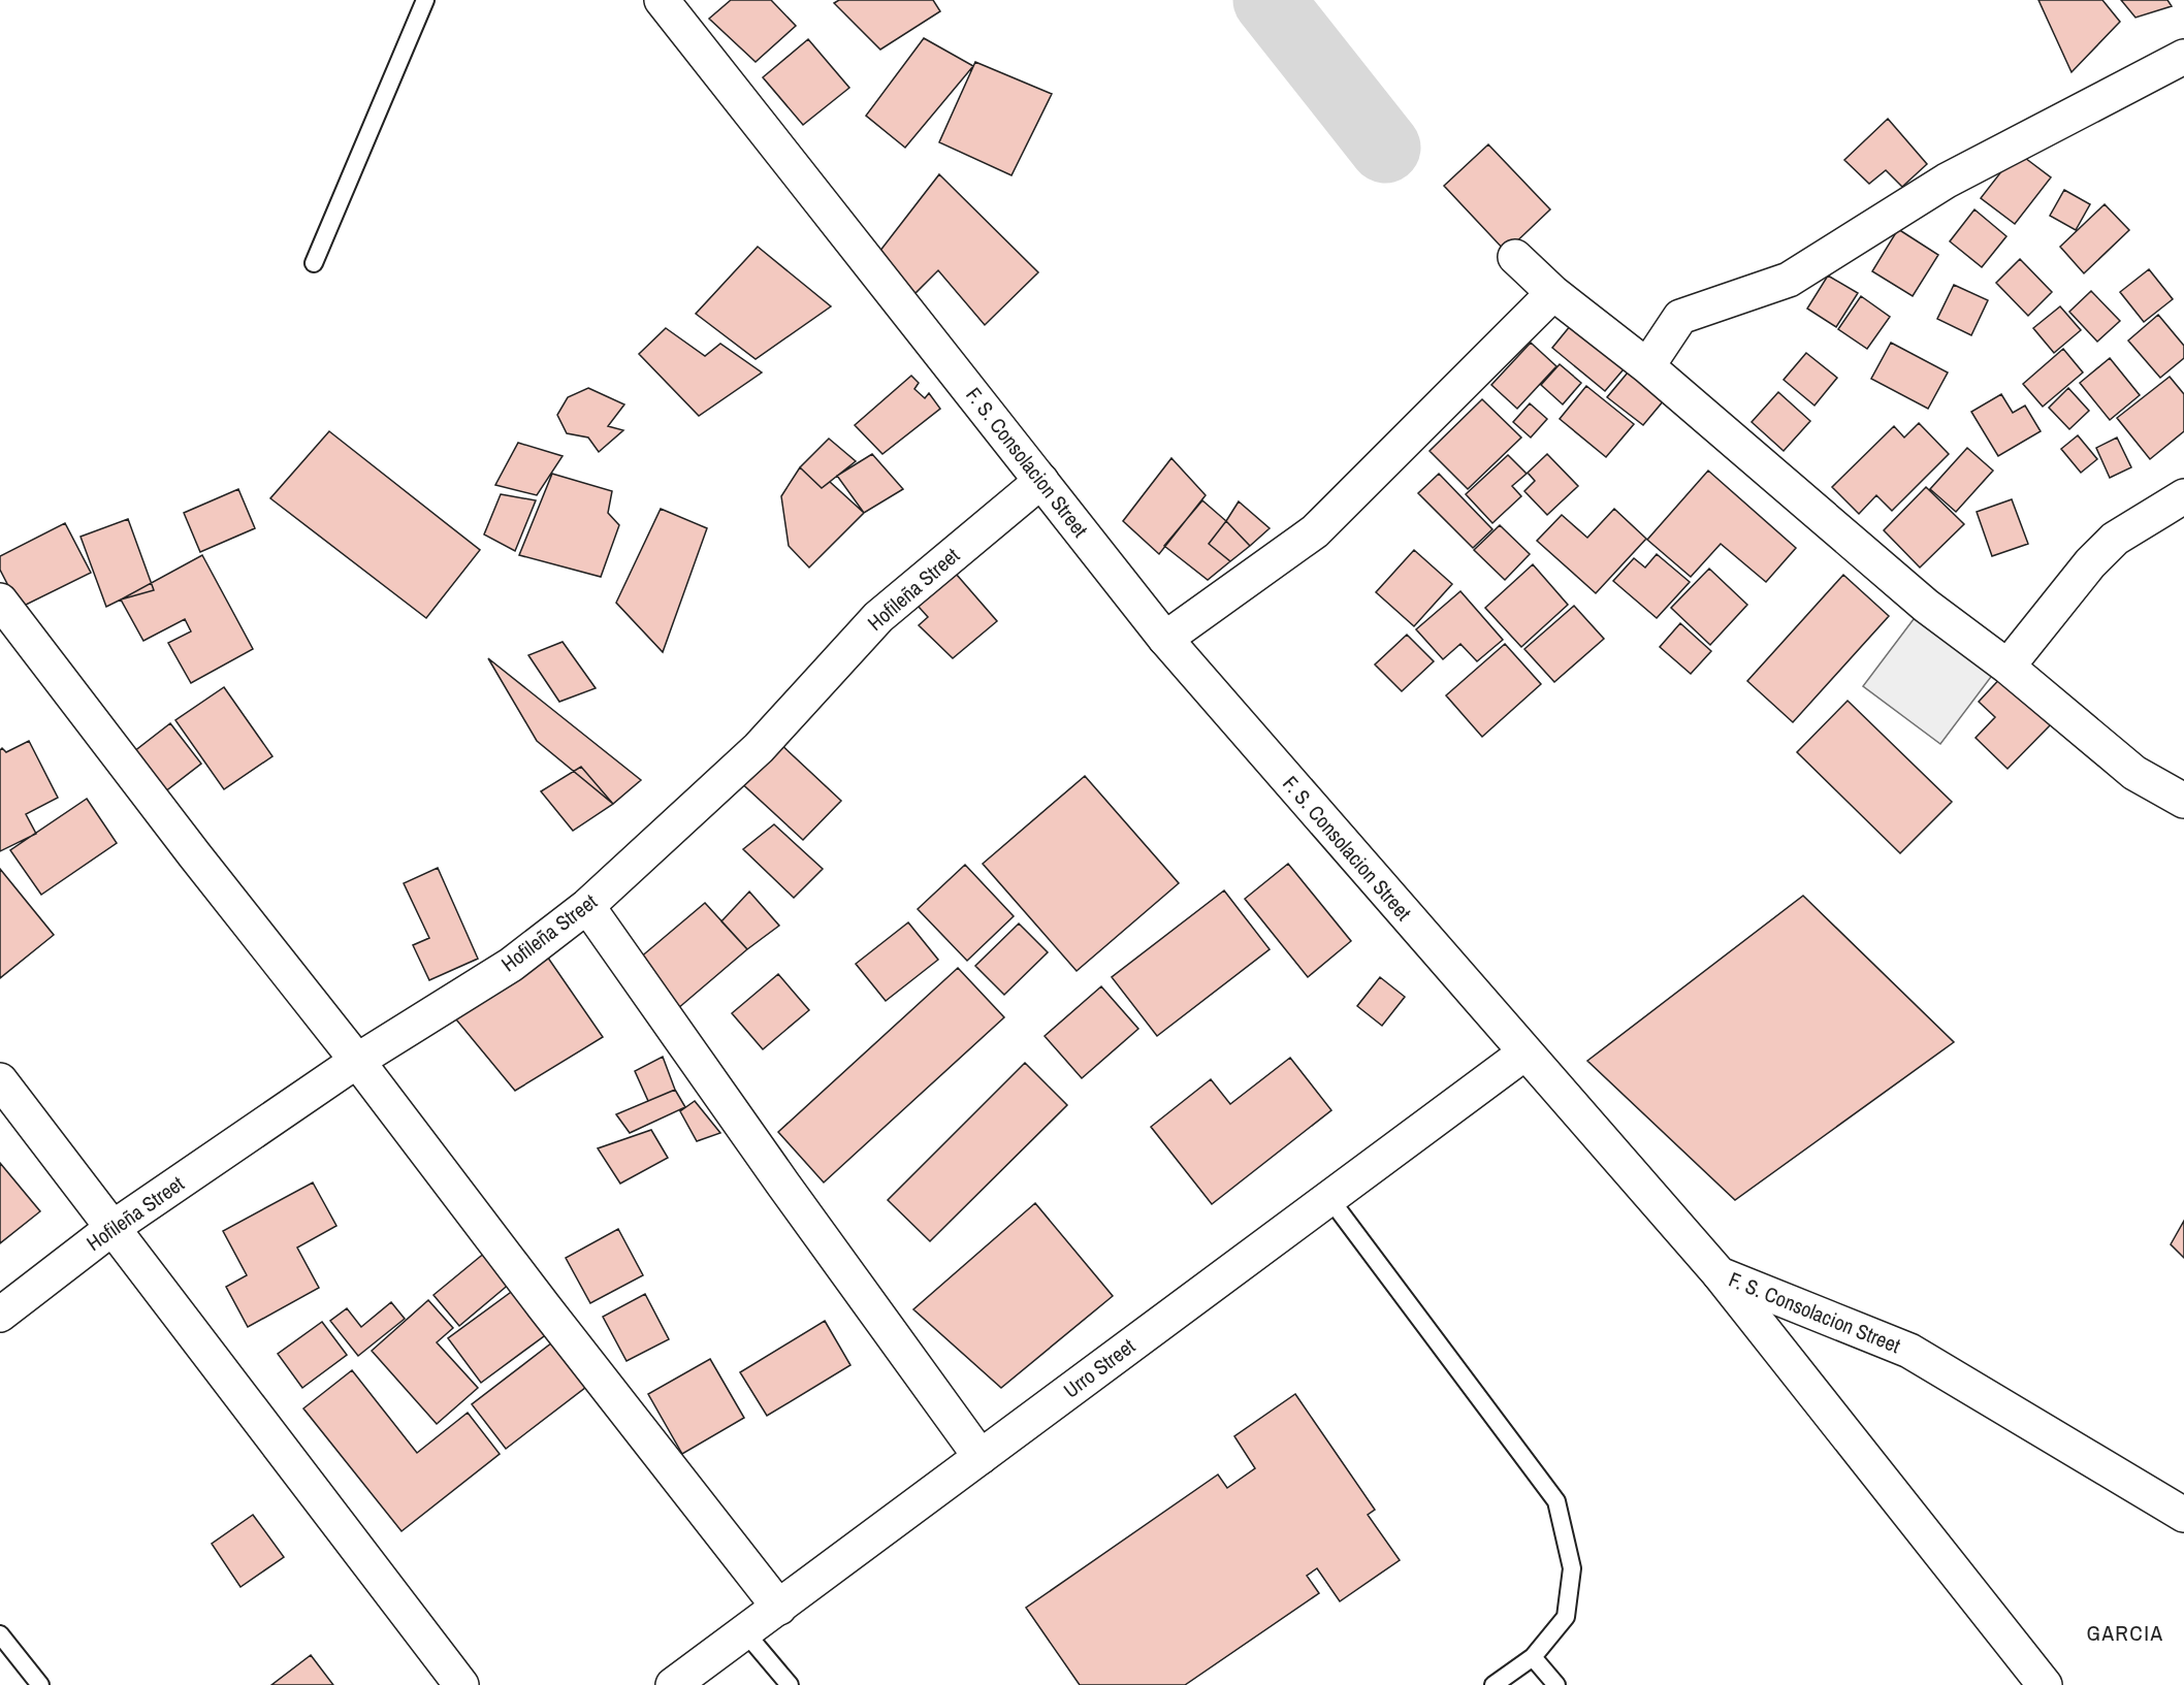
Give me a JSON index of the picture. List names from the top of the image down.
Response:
{
  "streets": {
    "street": ["F. S. Consolacion Street", "Hofileña Street", "Urro Street"]
  },
  "crossings": [
    ["F. S. Consolacion Street", "Hofileña Street"],
    ["F. S. Consolacion Street", "Urro Street"]
  ],
  "districts": ["GARCIA"]
}
